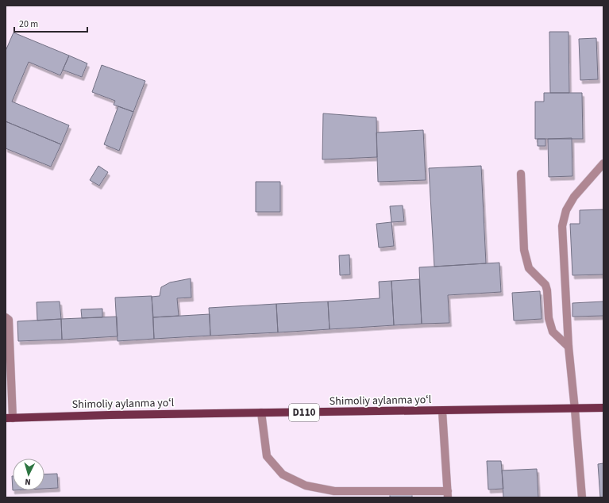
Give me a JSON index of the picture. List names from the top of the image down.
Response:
{
  "streets": {
    "main road": ["Shimoliy aylanma yoʻl", "D110"]
  },
  "scale_bar": "20 m",
  "north": "bottom"
}
